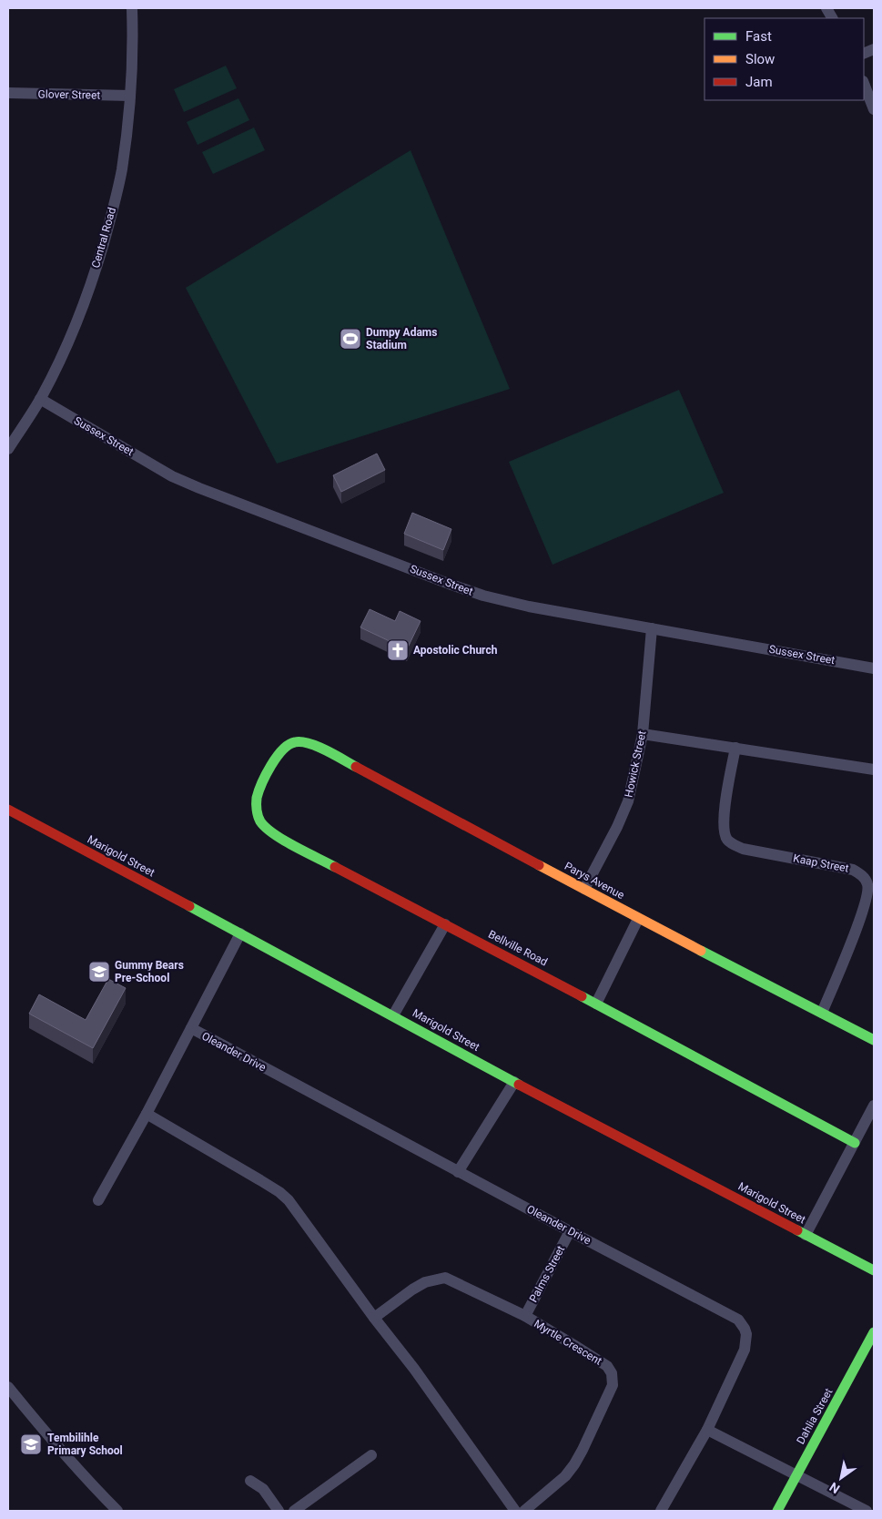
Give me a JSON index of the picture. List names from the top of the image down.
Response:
{
  "streets": {
    "street": [
      "Glover Street",
      "Central Road",
      "Sussex Street",
      "Howick Street",
      "Marigold Street",
      "Kaap Street",
      "Parys Avenue",
      "Bellville Road",
      "Oleander Drive",
      "Palms Street",
      "Myrtle Crescent",
      "Dahlia Street"
    ]
  },
  "crossings": [
    ["Glover Street", "Central Road"],
    ["Central Road", "Sussex Street"],
    ["Sussex Street", "Howick Street"],
    ["Howick Street", "Parys Avenue"],
    ["Kaap Street", "Parys Avenue"],
    ["Parys Avenue", "Bellville Road"],
    ["Oleander Drive", "Palms Street"],
    ["Palms Street", "Myrtle Crescent"]
  ],
  "places": {
    "sports": ["Dumpy Adams Stadium"],
    "church": ["Apostolic Church"],
    "school or university": ["Gummy Bears Pre-School", "Tembilihle Primary School"]
  },
  "legend": ["Fast", "Slow", "Jam"],
  "north": "bottom left"
}
